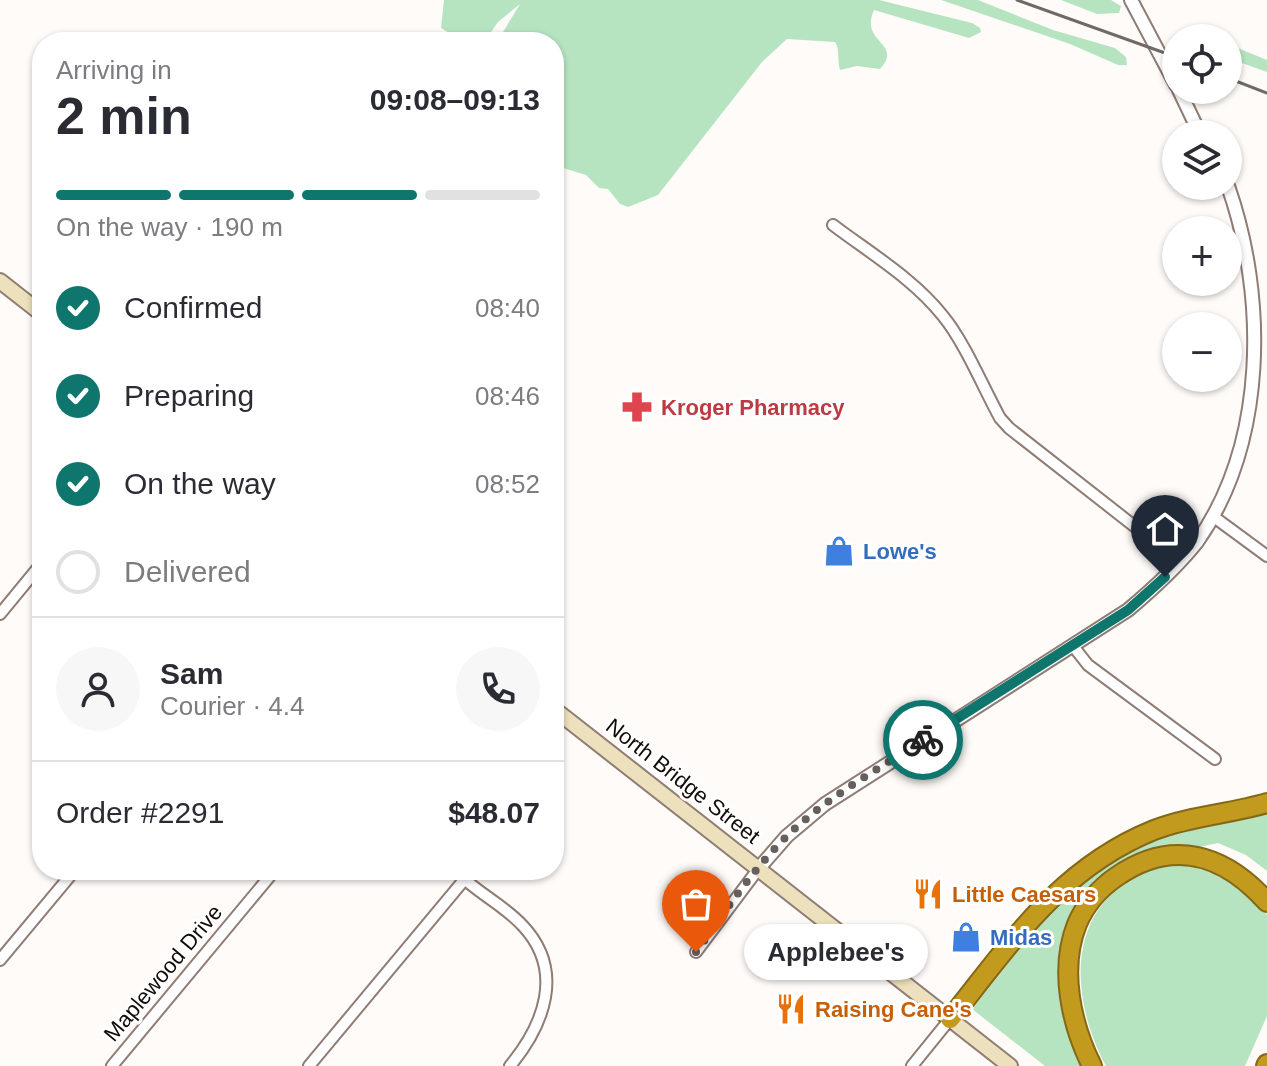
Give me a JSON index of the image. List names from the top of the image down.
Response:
{
  "streets": {
    "main road": ["North Bridge Street"],
    "street": ["Maplewood Drive"]
  },
  "places": {
    "pharmacy": ["Kroger Pharmacy"],
    "shop": ["Lowe's", "Midas"],
    "restaurant": ["Little Caesars", "Raising Cane's"],
    "other": ["Applebee's"]
  },
  "page": {
    "map_buttons": ["+", "−"],
    "heading": ["2 min", "Arriving in", "09:08–09:13"],
    "panel": [
      "Sam",
      "Courier · 4.4",
      "Order #2291",
      "$48.07"
    ],
    "bar": "On the way · 190 m",
    "list": [
      ["Confirmed", "08:40"],
      ["Preparing", "08:46"],
      ["On the way", "08:52"],
      "Delivered"
    ],
    "bubble": "Applebee's"
  }
}
